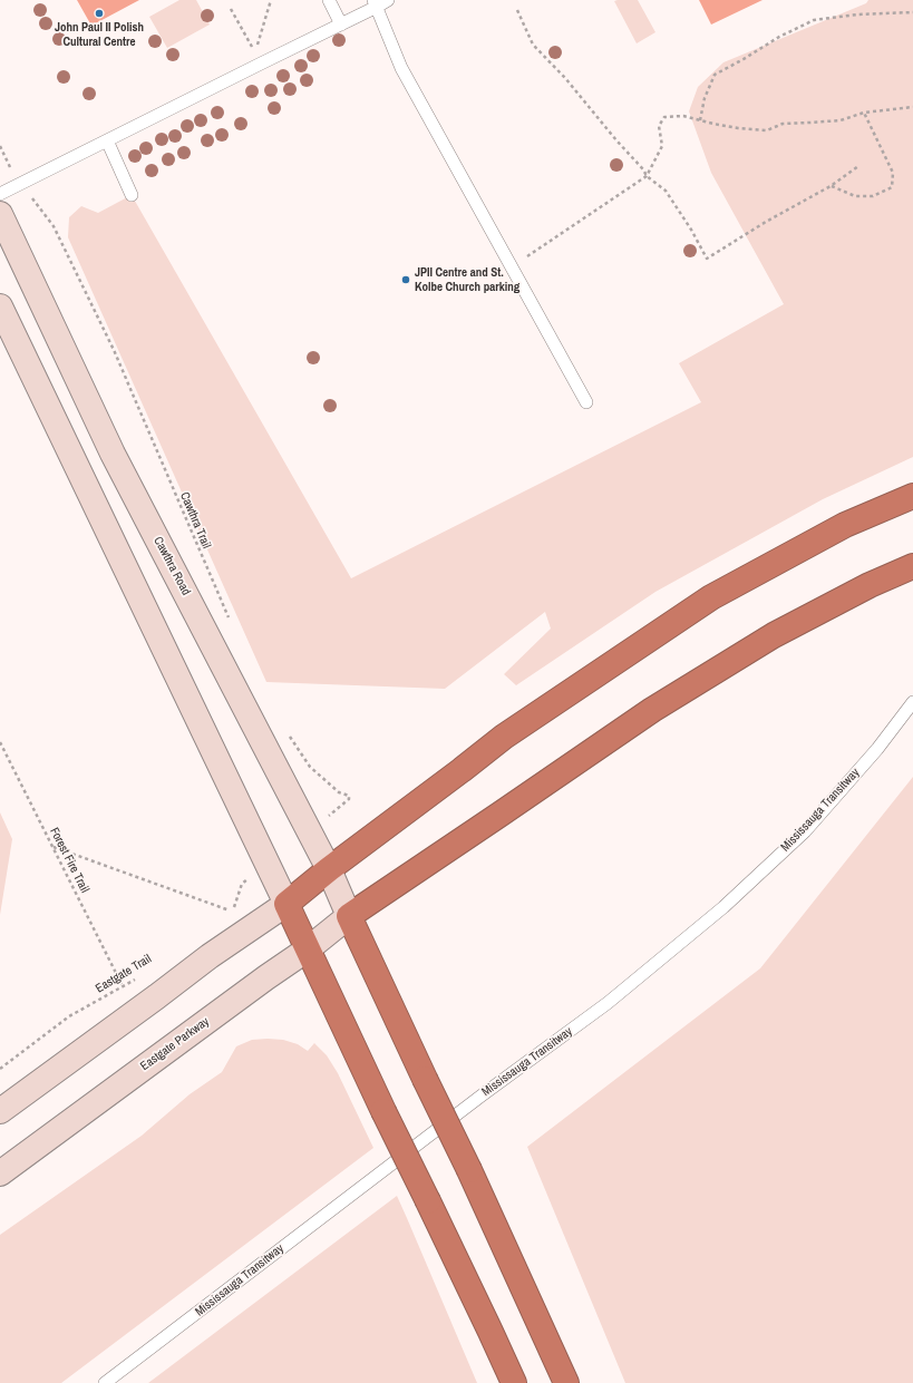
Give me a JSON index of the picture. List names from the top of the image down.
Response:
{
  "streets": {
    "main road": ["Cawthra Road", "Eastgate Parkway"],
    "lane": ["Mississauga Transitway"],
    "path": ["Cawthra Trail", "Forest Fire Trail", "Eastgate Trail"]
  },
  "crossings": [
    ["Cawthra Road", "Eastgate Parkway"],
    ["Forest Fire Trail", "Eastgate Trail"]
  ],
  "places": ["John Paul II Polish Cultural Centre", "JPII Centre and St. Kolbe Church parking"]
}
